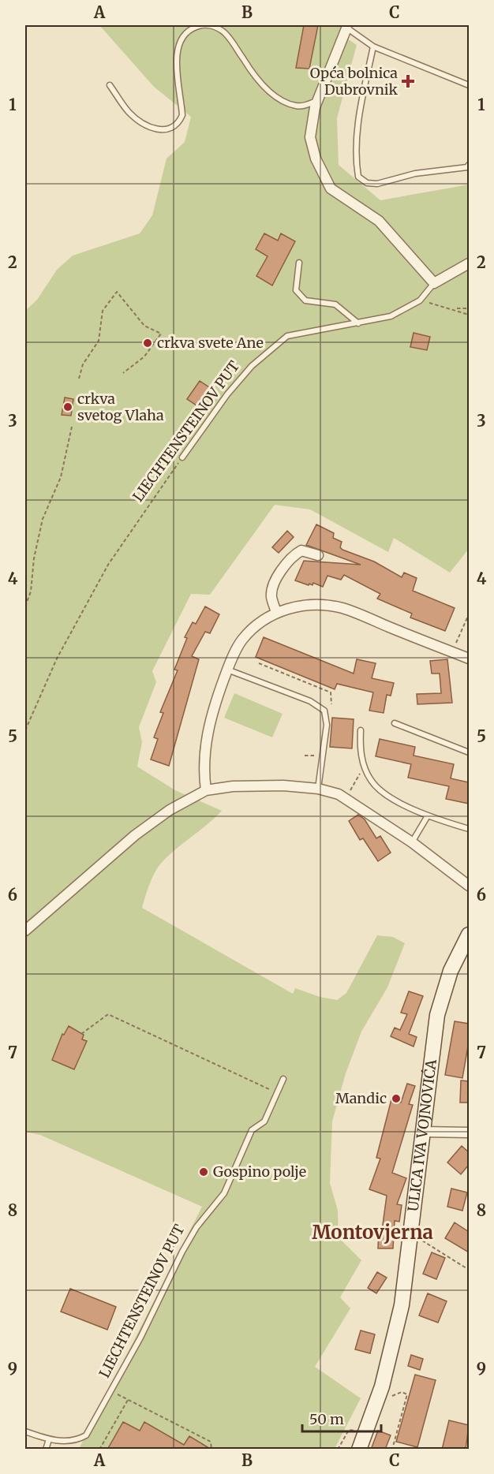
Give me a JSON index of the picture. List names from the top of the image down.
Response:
{
  "streets": {
    "main road": ["ULICA IVA VOJNOVIĆA"],
    "street": ["LIECHTENSTEINOV PUT"]
  },
  "districts": ["Montovjerna"],
  "places": {
    "health": ["Opća bolnica Dubrovnik"],
    "other": [
      "crkva svete Ane",
      "crkva svetog Vlaha",
      "Mandic",
      "Gospino polje"
    ]
  },
  "scale_bar": "50 m",
  "grid": {
    "columns": ["A", "B", "C"],
    "rows": [
      "1",
      "2",
      "3",
      "4",
      "5",
      "6",
      "7",
      "8",
      "9"
    ]
  }
}
